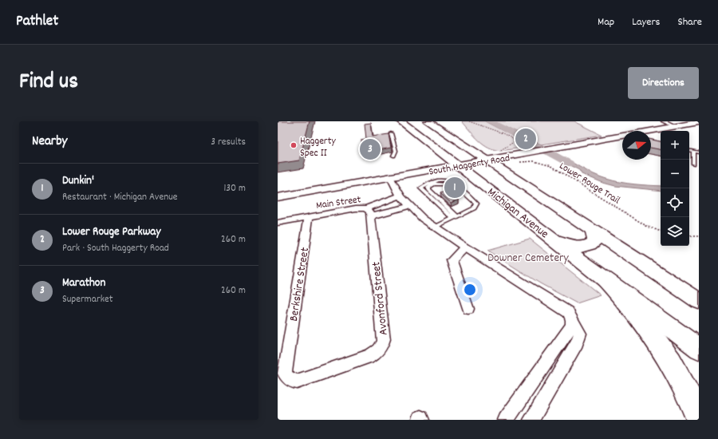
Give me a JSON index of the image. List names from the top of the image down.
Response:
{
  "streets": {
    "main road": ["South Haggerty Road", "Michigan Avenue"],
    "street": ["Main Street", "Berkshire Street", "Avonford Street"],
    "path": ["Lower Rouge Trail"]
  },
  "crossings": [
    ["South Haggerty Road", "Michigan Avenue"],
    ["Main Street", "Berkshire Street"],
    ["Main Street", "Avonford Street"],
    ["Berkshire Street", "Avonford Street"]
  ],
  "parks": ["Downer Cemetery"],
  "places": ["Haggerty Spec II"],
  "north": "right",
  "page": {
    "header": "Pathlet",
    "nav": ["Map", "Layers", "Share"],
    "title": "Find us",
    "buttons": "Directions",
    "heading": ["Nearby", "3 results"],
    "pins": ["2", "3", "1"],
    "map_buttons": ["+", "−"],
    "list": [
      {
        "mark": "1",
        "name": "Dunkin'",
        "note": "Restaurant · Michigan Avenue",
        "value": "130 m"
      },
      {
        "mark": "2",
        "name": "Lower Rouge Parkway",
        "note": "Park · South Haggerty Road",
        "value": "260 m"
      },
      {
        "mark": "3",
        "name": "Marathon",
        "note": "Supermarket",
        "value": "260 m"
      }
    ]
  }
}
